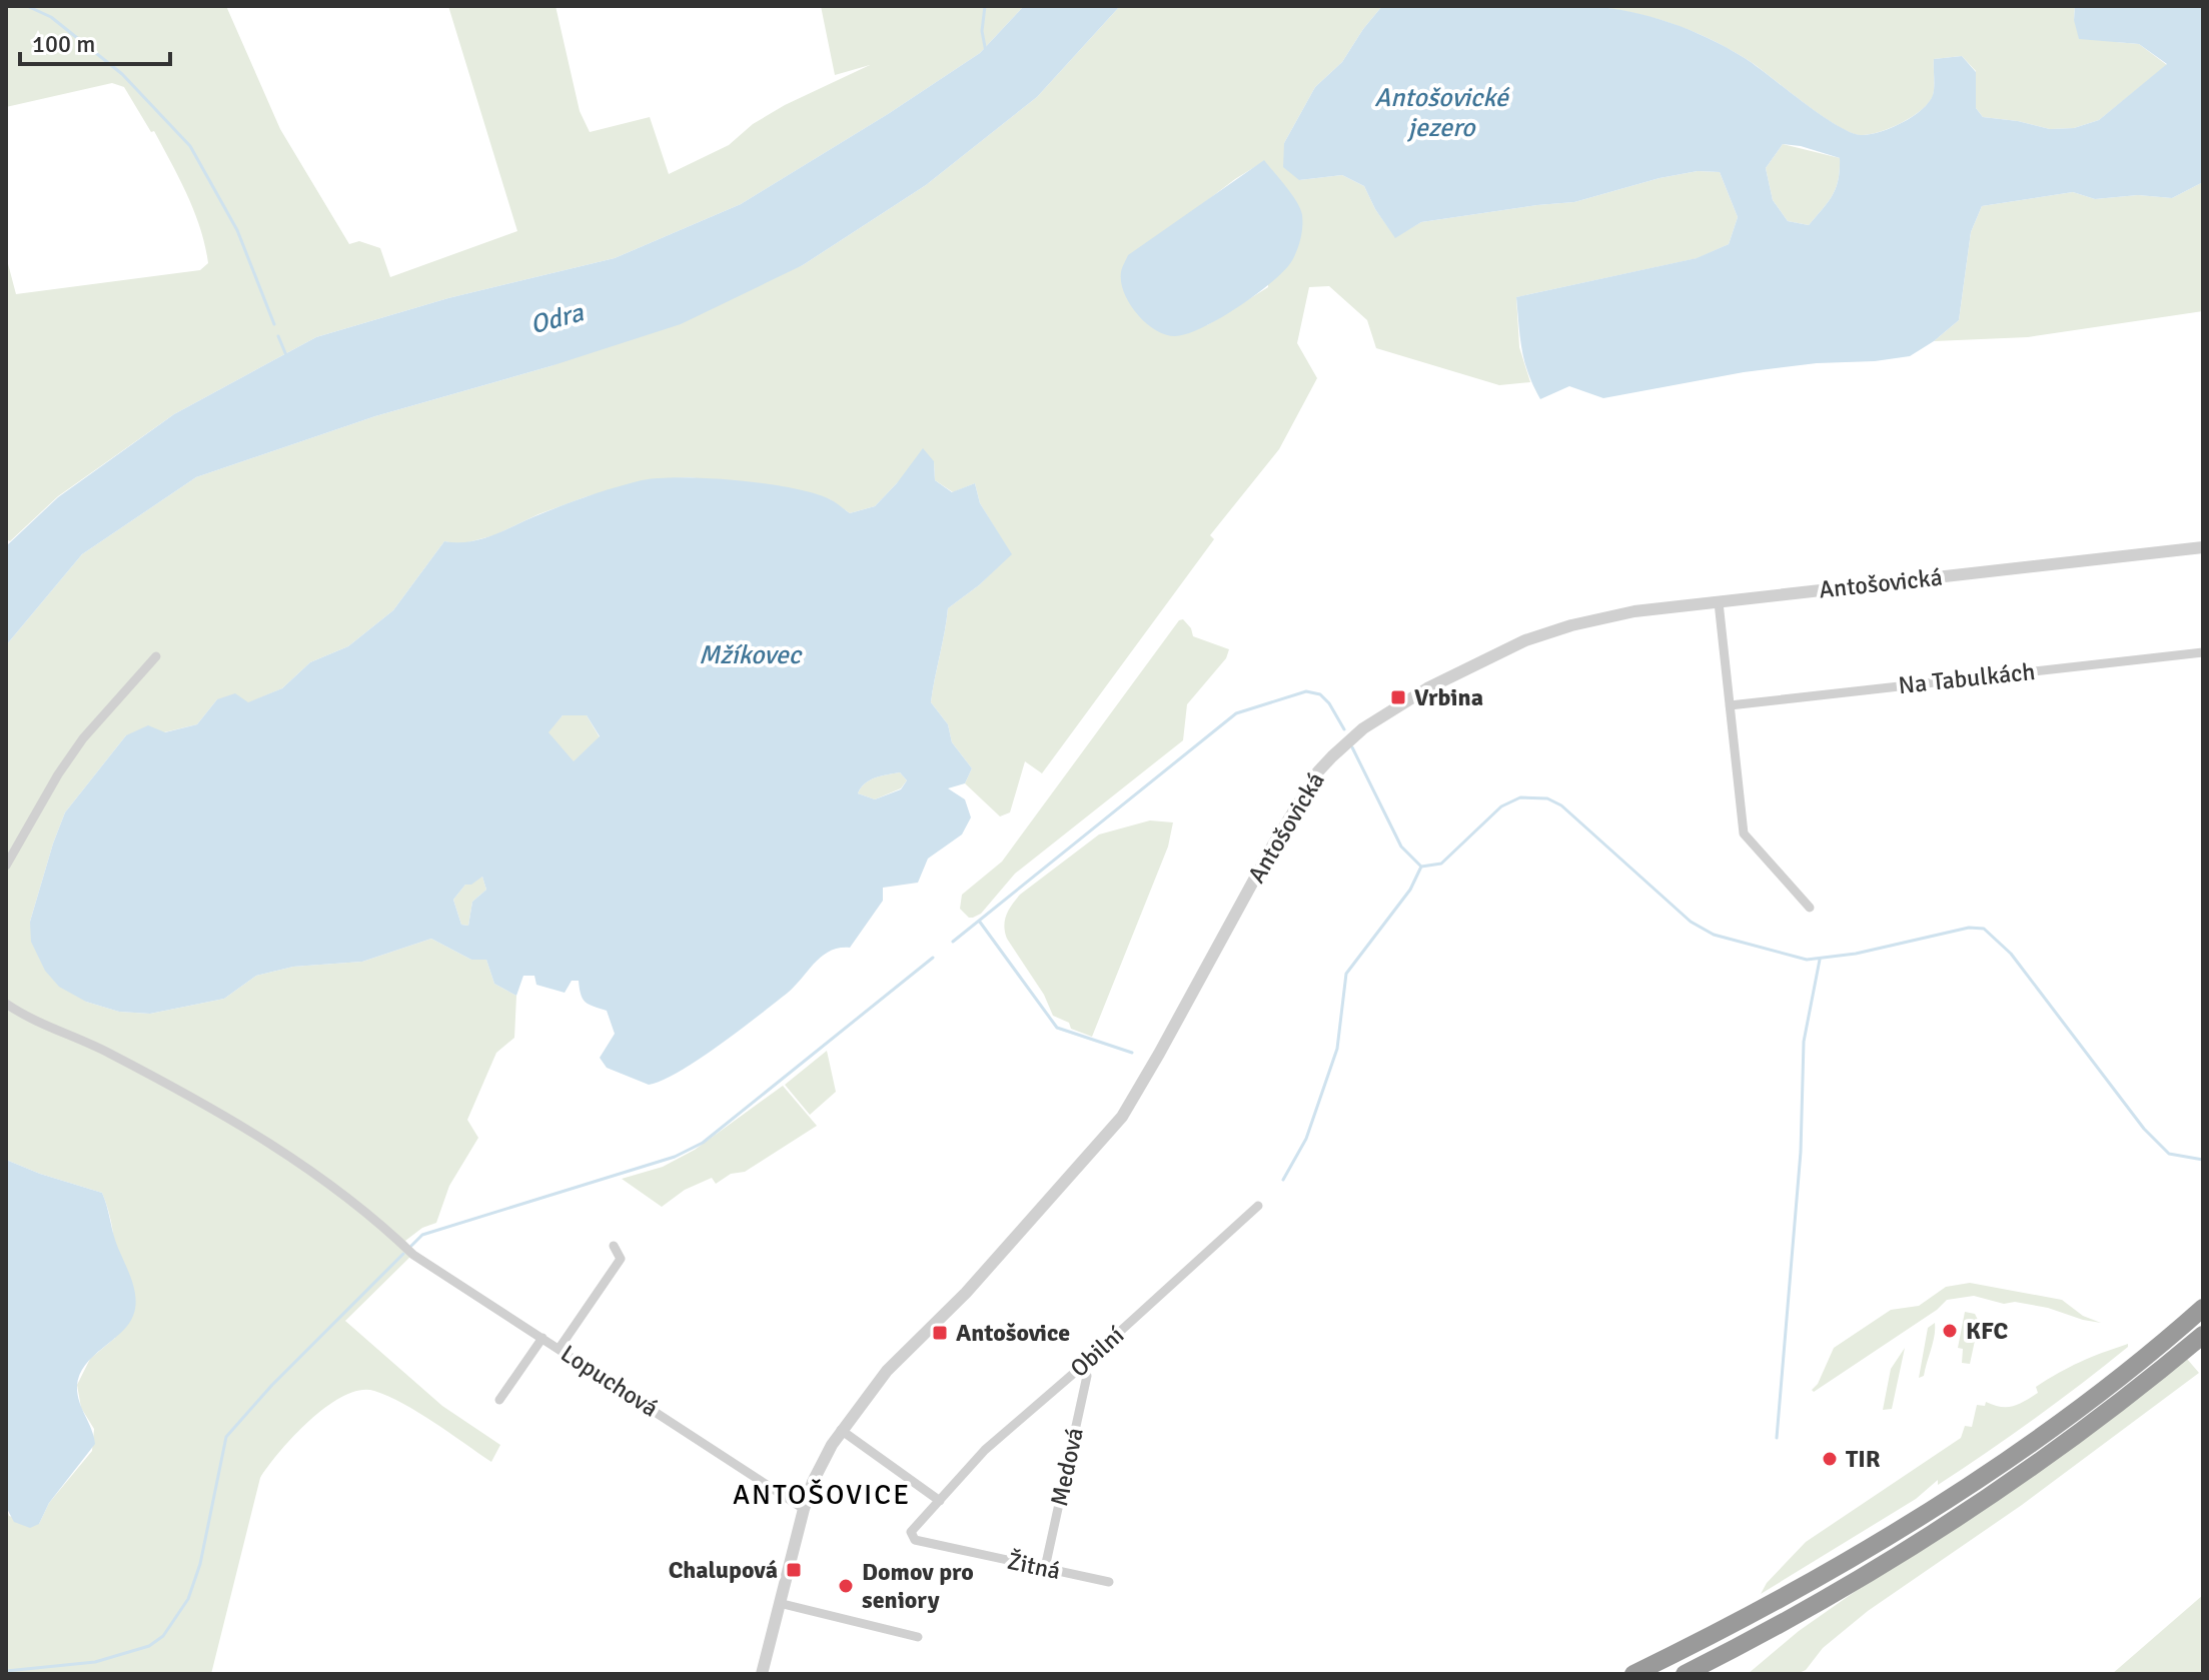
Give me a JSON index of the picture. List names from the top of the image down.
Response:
{
  "streets": {
    "street": [
      "Antošovická",
      "Na Tabulkách",
      "Obilní",
      "Lopuchová",
      "Medová",
      "Žitná"
    ]
  },
  "crossings": [
    ["Antošovická", "Lopuchová"],
    ["Obilní", "Medová"],
    ["Obilní", "Žitná"],
    ["Medová", "Žitná"]
  ],
  "districts": ["ANTOŠOVICE"],
  "water": ["Antošovické jezero", "Odra", "Mžíkovec"],
  "places": {
    "transit": ["Vrbina", "Antošovice", "Chalupová"],
    "other": ["KFC", "TIR", "Domov pro seniory"]
  },
  "scale_bar": "100 m"
}
